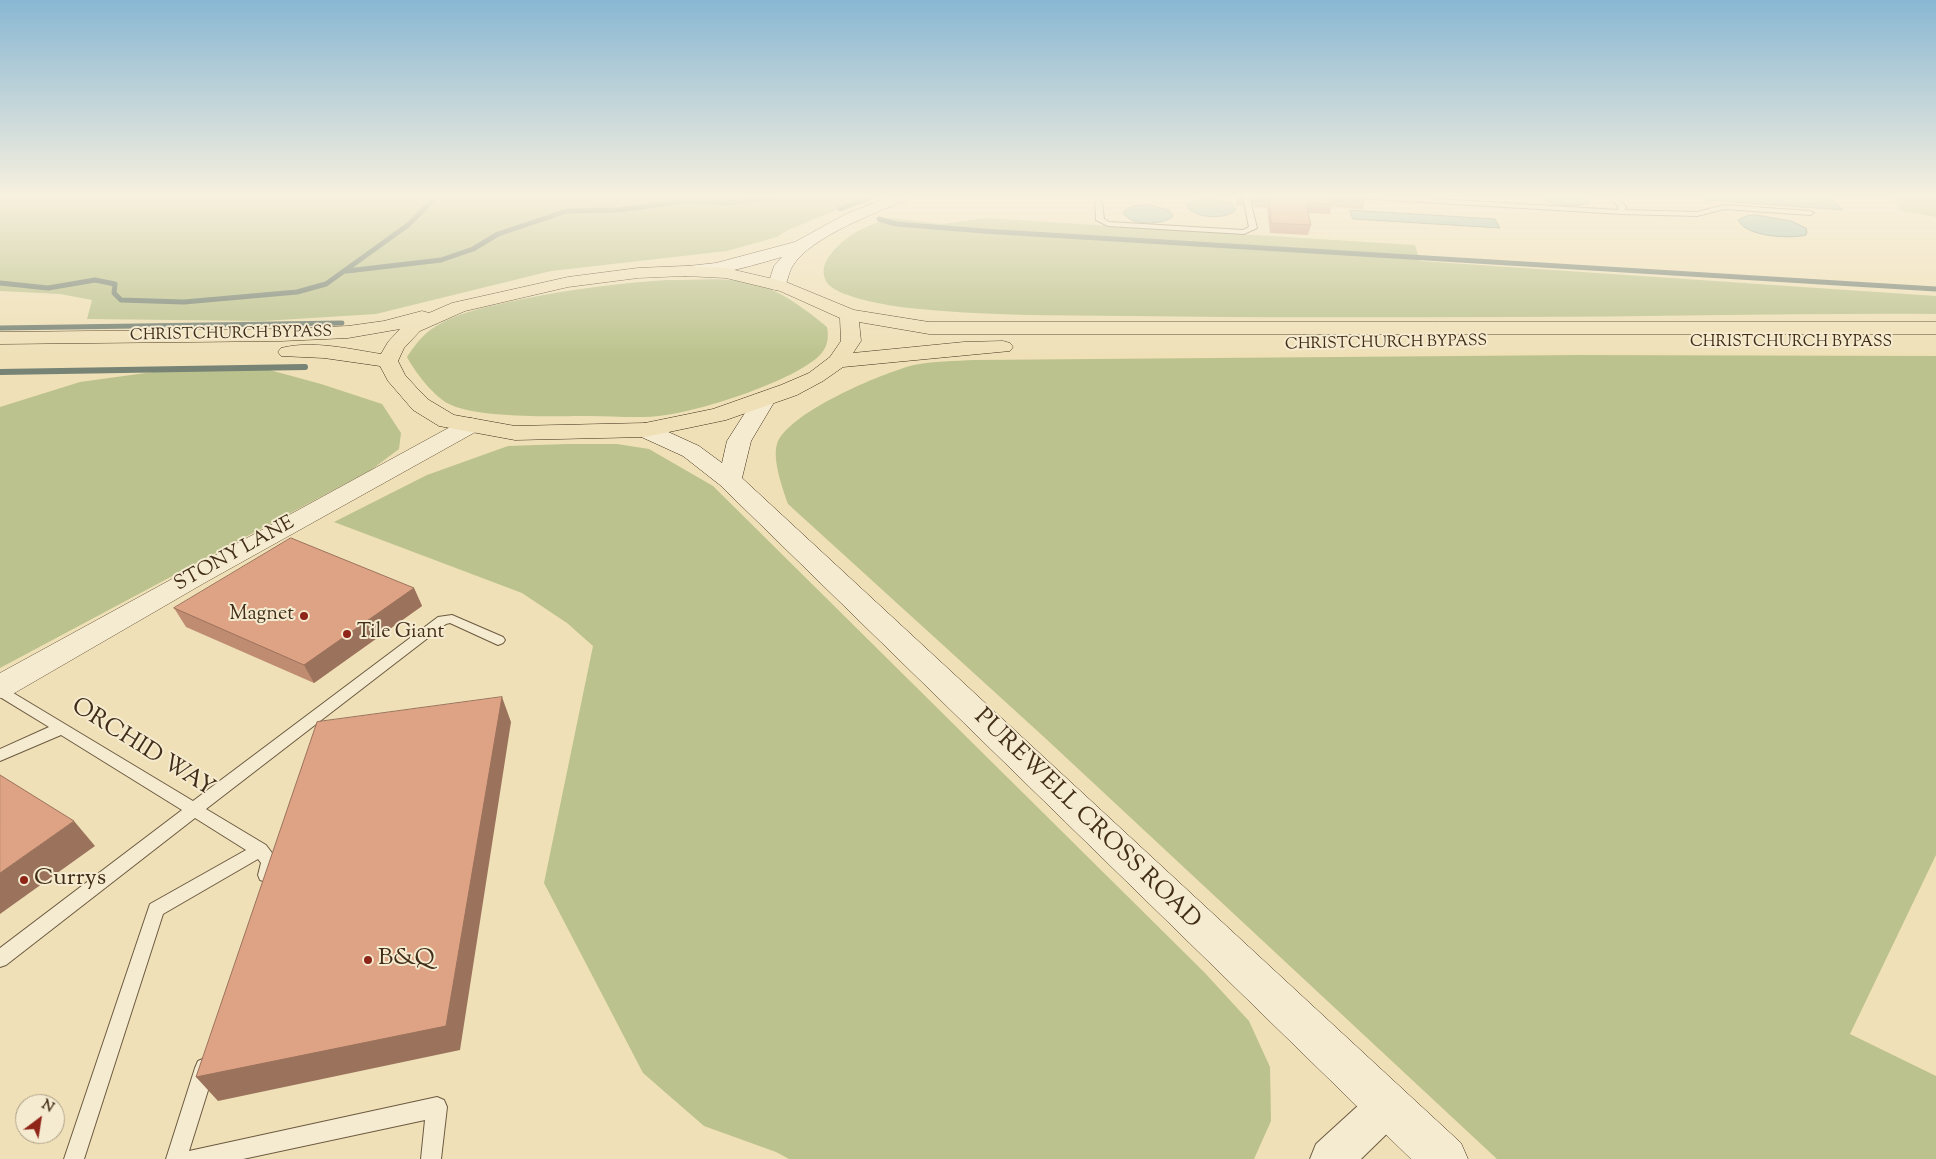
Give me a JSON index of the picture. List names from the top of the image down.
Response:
{
  "streets": {
    "main road": ["CHRISTCHURCH BYPASS", "STONY LANE", "PUREWELL CROSS ROAD"],
    "lane": ["ORCHID WAY"]
  },
  "crossings": [
    ["STONY LANE", "ORCHID WAY"]
  ],
  "places": [
    "Magnet",
    "Tile Giant",
    "Currys",
    "B&Q"
  ],
  "north": "top right"
}
